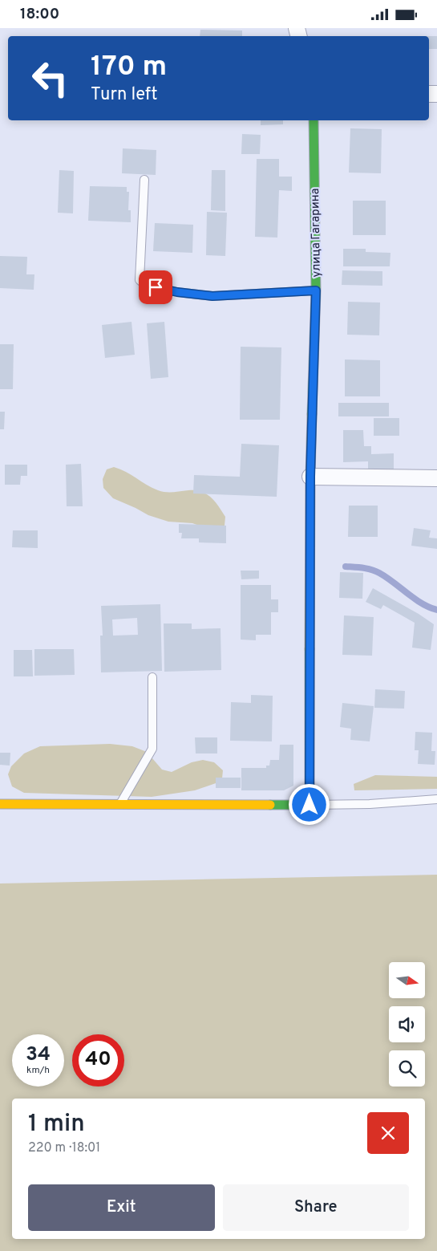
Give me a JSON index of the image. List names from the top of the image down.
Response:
{
  "streets": {
    "street": ["улица Гагарина"]
  },
  "north": "right",
  "page": {
    "status": "18:00",
    "turn": ["170 m", "Turn left"],
    "speed": "34 km/h",
    "limit": "40",
    "heading": ["1 min", "220 m · 18:01"],
    "buttons": ["Exit", "Share"]
  }
}
